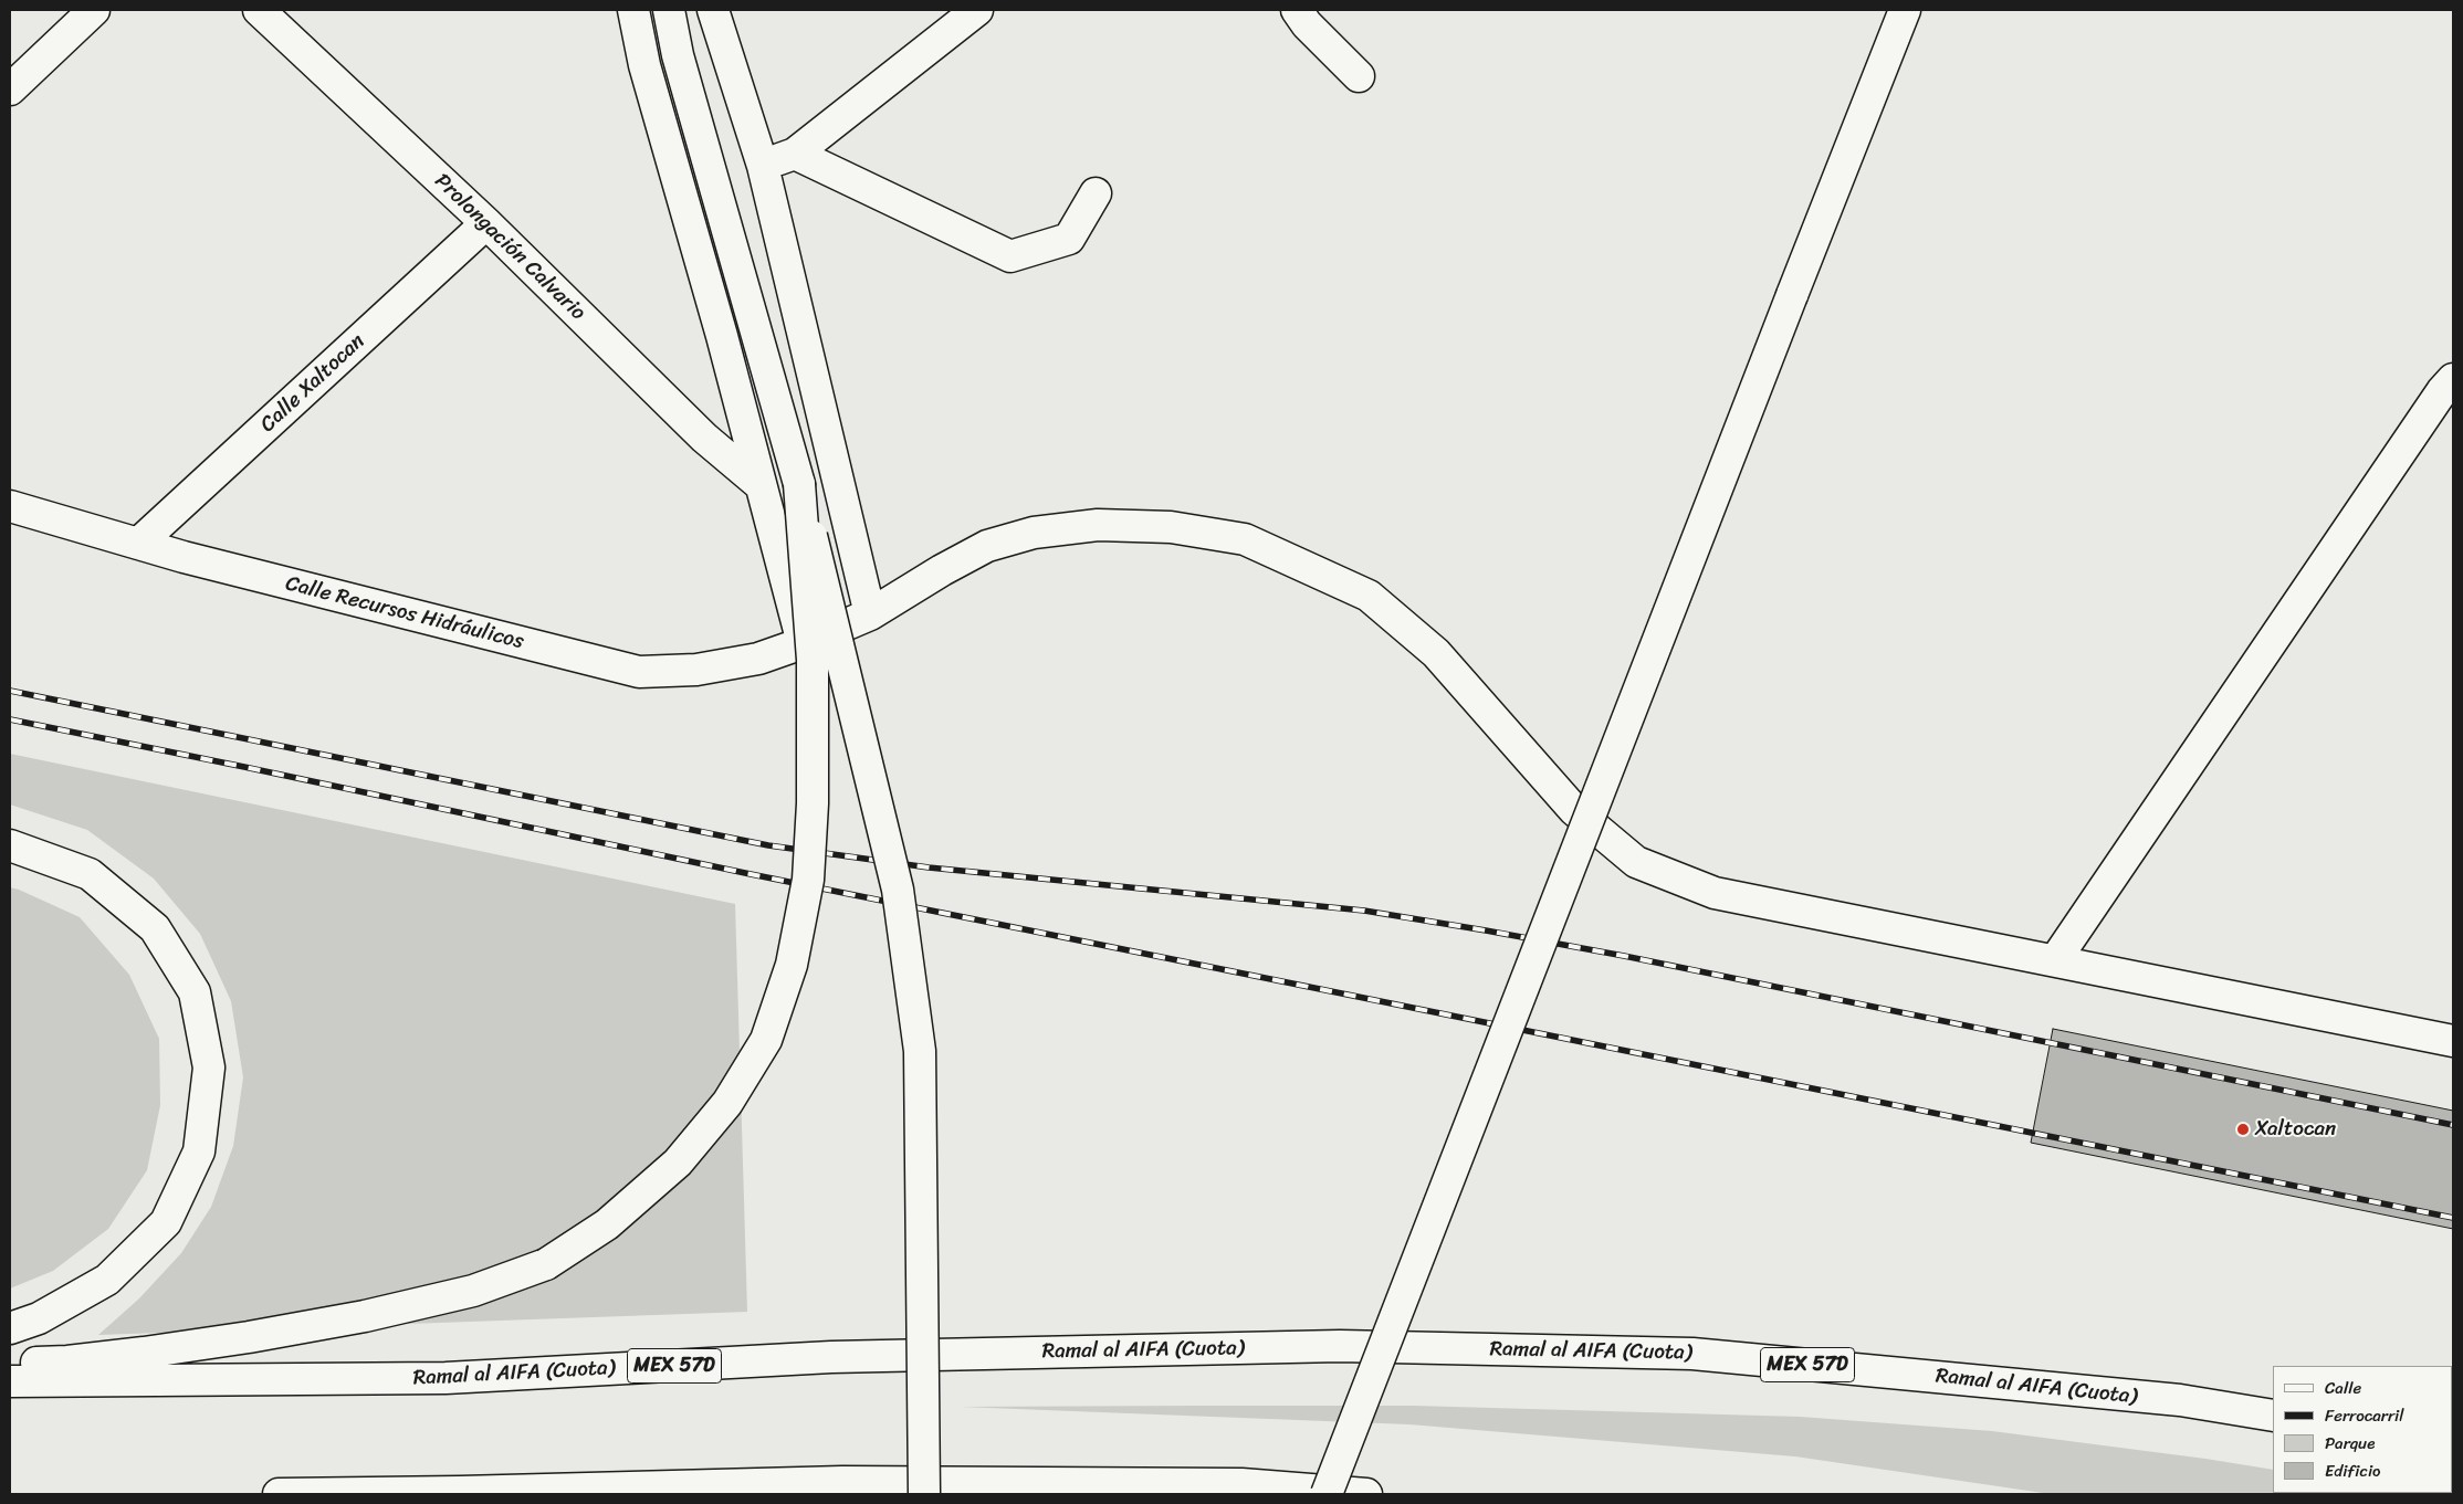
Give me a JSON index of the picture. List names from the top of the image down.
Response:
{
  "streets": {
    "main road": [
      "Prolongación Calvario",
      "Calle Xaltocan",
      "Calle Recursos Hidráulicos",
      "Ramal al AIFA (Cuota)",
      "MEX 57D"
    ]
  },
  "crossings": [
    ["Prolongación Calvario", "Calle Xaltocan"],
    ["Calle Xaltocan", "Calle Recursos Hidráulicos"]
  ],
  "places": ["Xaltocan"],
  "legend": [
    "Calle",
    "Ferrocarril",
    "Parque",
    "Edificio"
  ]
}
